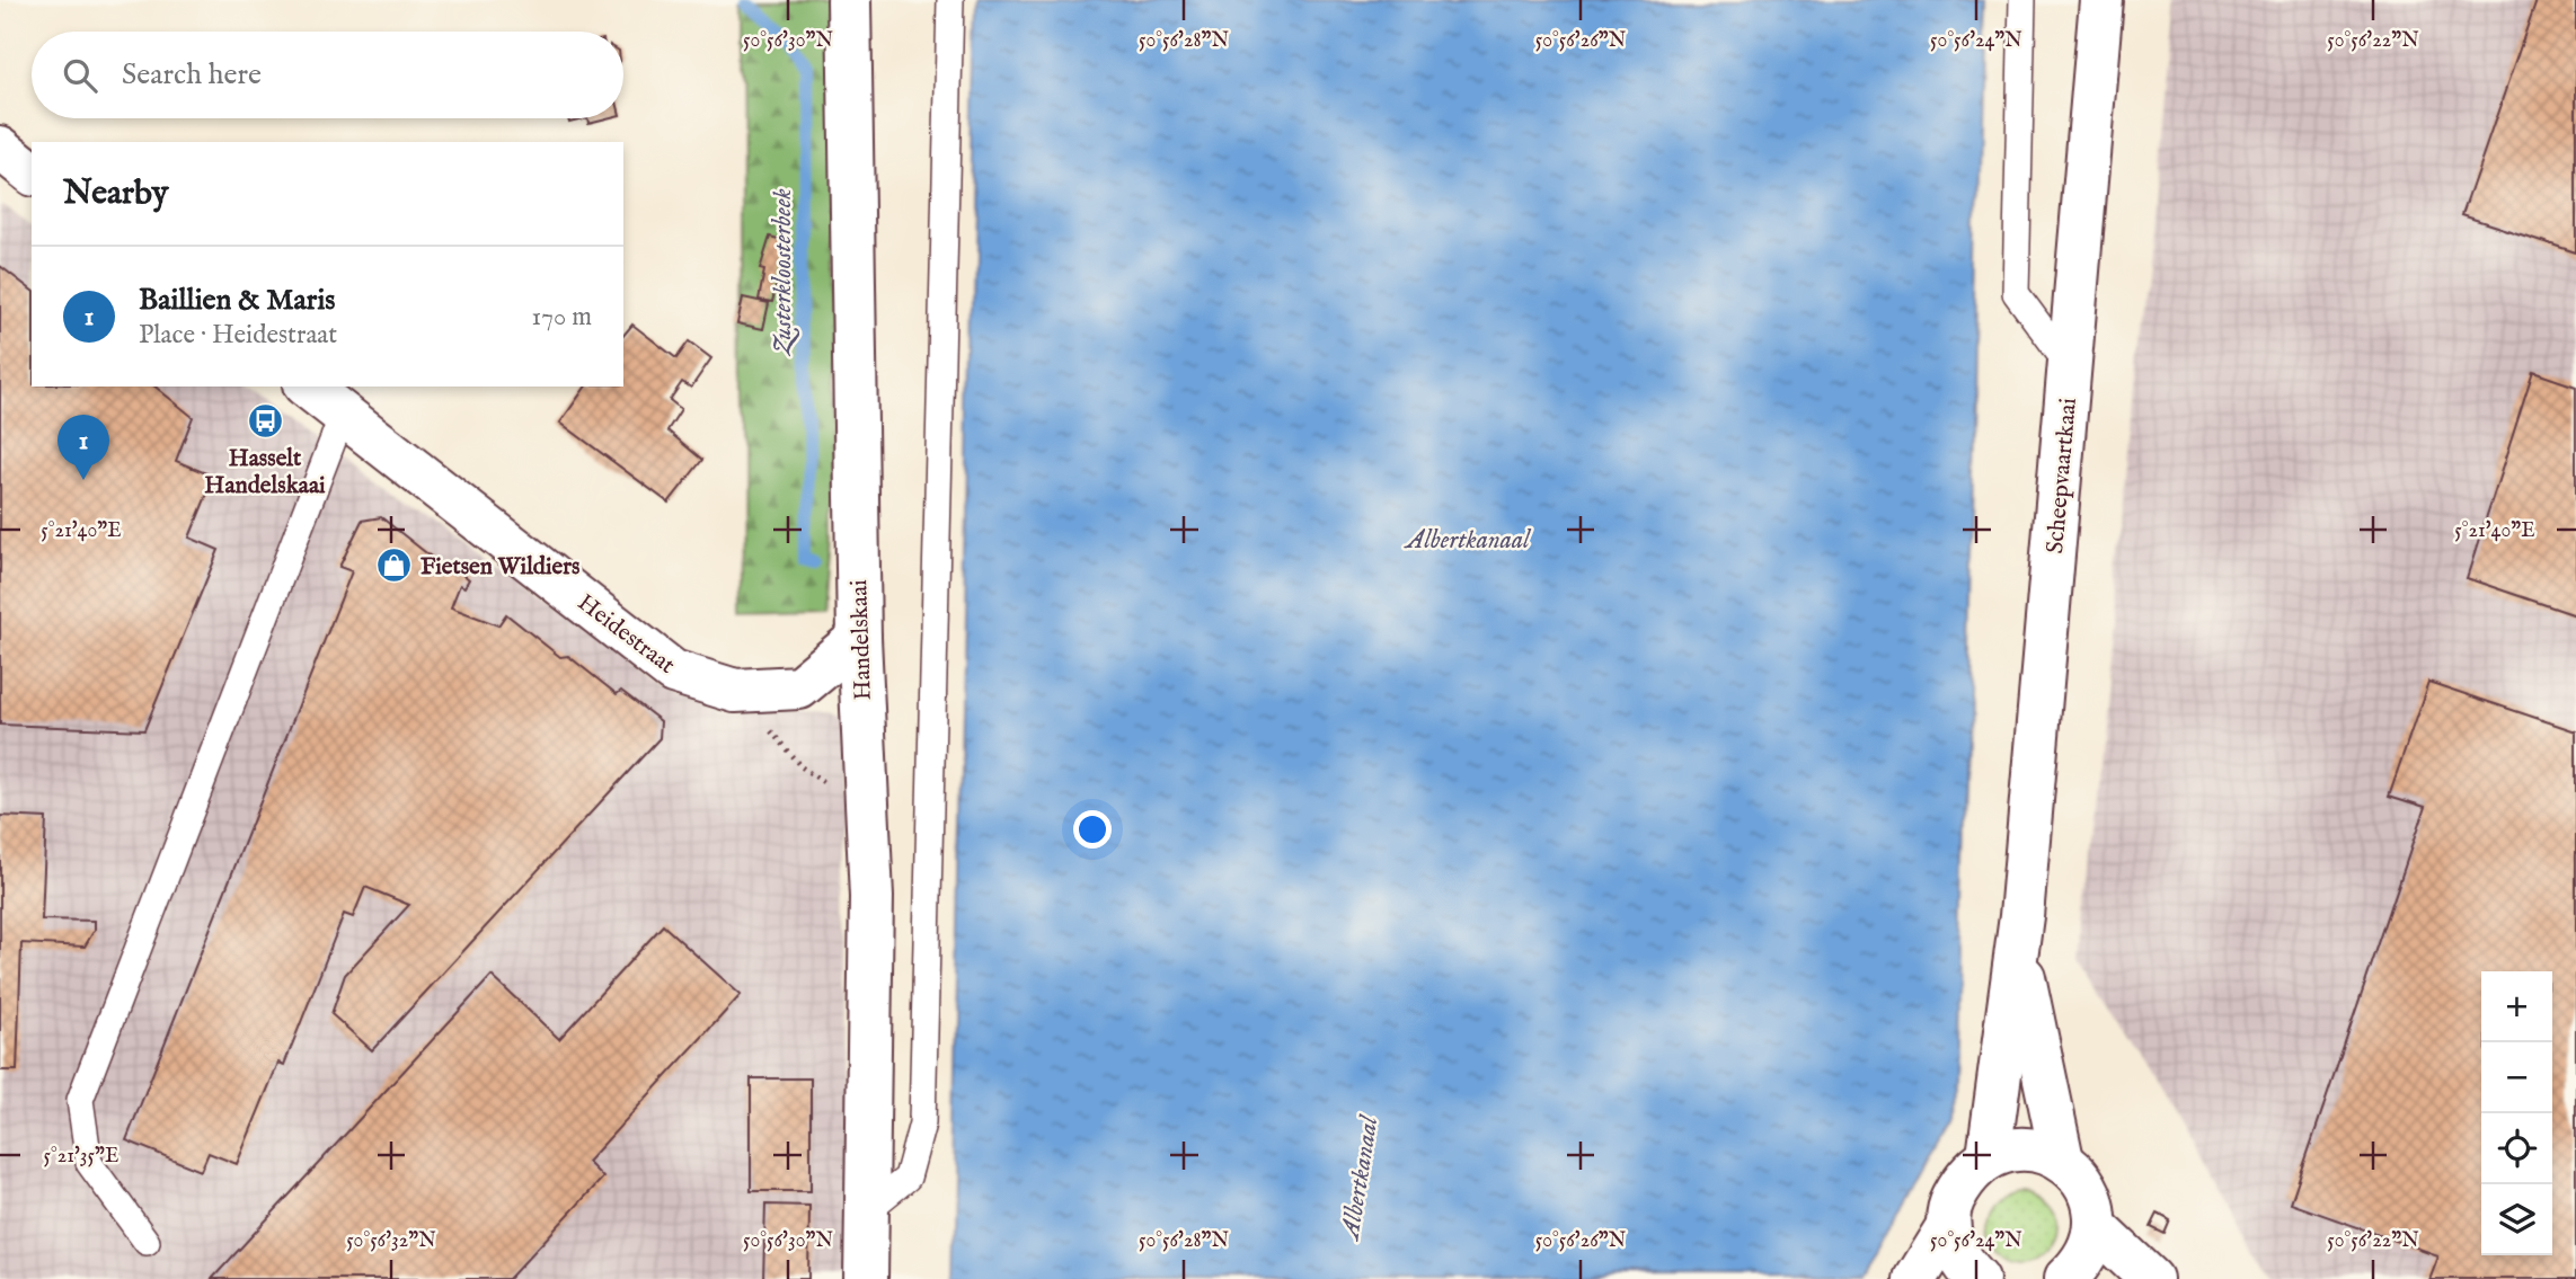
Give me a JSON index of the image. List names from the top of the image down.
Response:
{
  "streets": {
    "street": ["Scheepvaartkaai", "Heidestraat", "Handelskaai"]
  },
  "crossings": [
    ["Heidestraat", "Handelskaai"]
  ],
  "water": ["Zusterkloosterbeek", "Albertkanaal"],
  "places": {
    "bus stop": ["Hasselt Handelskaai"],
    "shop": ["Fietsen Wildiers"]
  },
  "page": {
    "search": "Search here",
    "heading": "Nearby",
    "list": [
      {
        "mark": "1",
        "name": "Baillien & Maris",
        "note": "Place · Heidestraat",
        "value": "170 m"
      }
    ],
    "pins": "1",
    "map_buttons": ["+", "−"]
  },
  "coordinates": [
    "50°56'30\"N",
    "50°56'28\"N",
    "50°56'26\"N",
    "50°56'24\"N",
    "50°56'22\"N",
    "5°21'40\"E",
    "5°21'35\"E",
    "50°56'32\"N"
  ]
}
